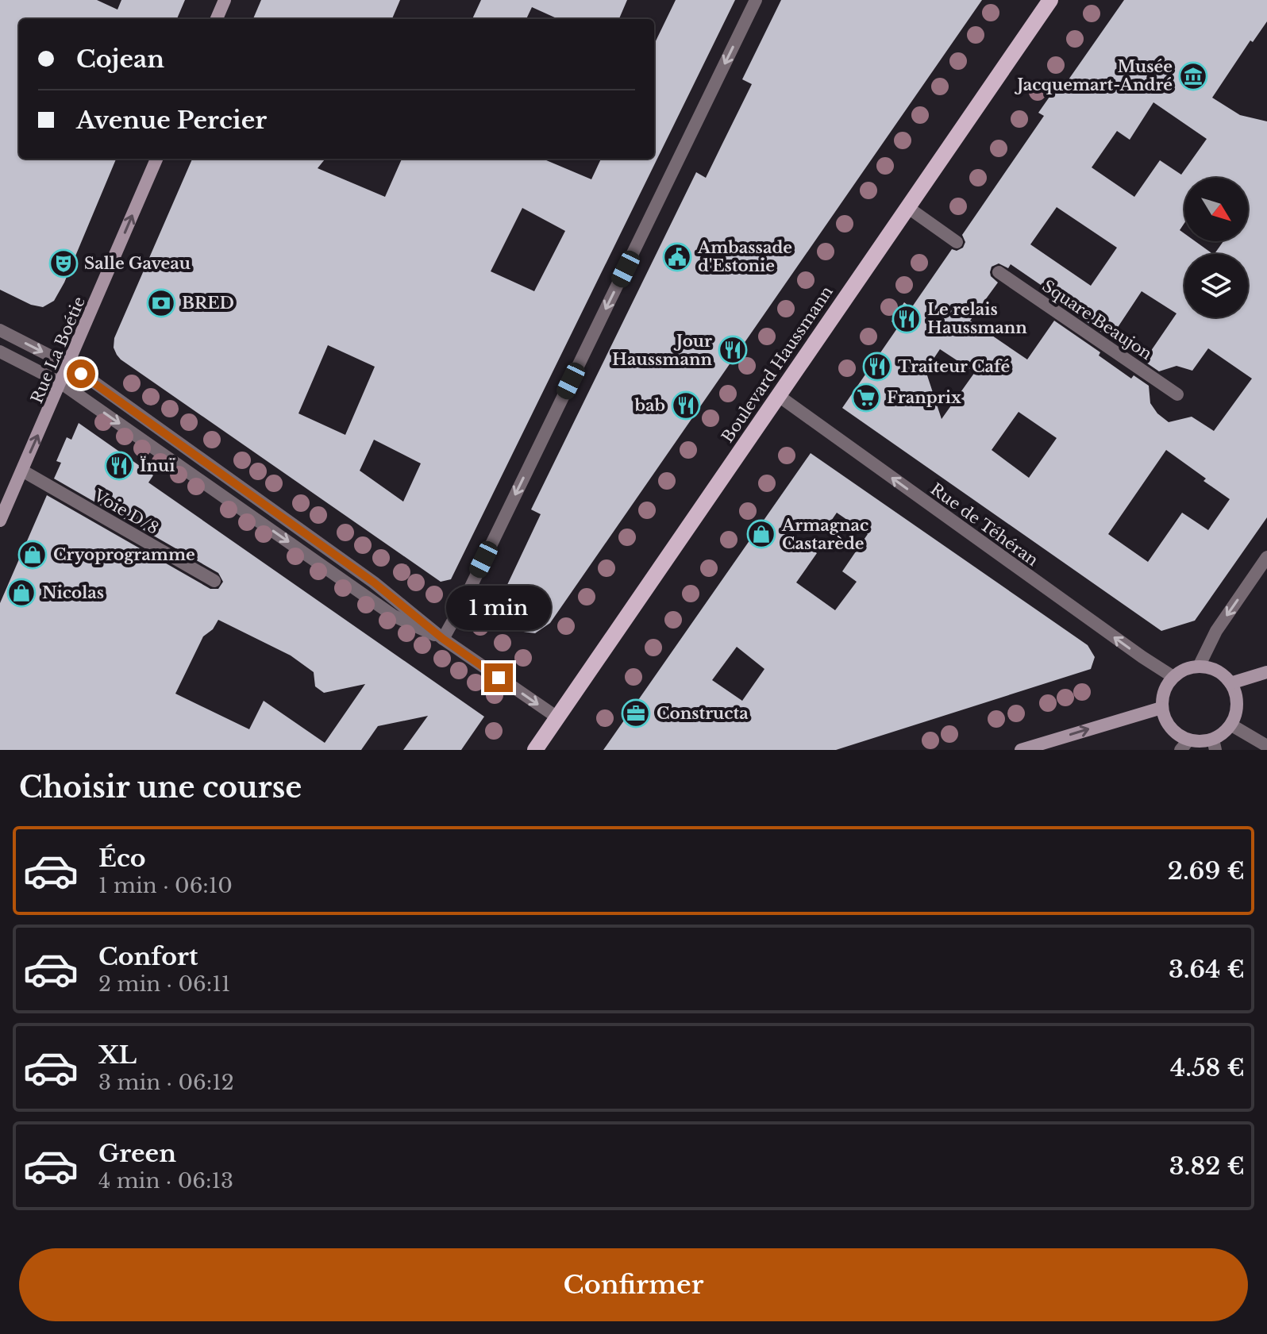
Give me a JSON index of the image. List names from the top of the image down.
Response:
{
  "streets": {
    "main road": ["Boulevard Haussmann"],
    "street": [
      "Square Beaujon",
      "Rue La Boétie",
      "Voie D/8",
      "Rue de Téhéran"
    ]
  },
  "crossings": [
    ["Rue La Boétie", "Voie D/8"],
    ["Boulevard Haussmann", "Rue de Téhéran"]
  ],
  "one_way": ["Rue La Boétie", "Rue de Téhéran"],
  "places": {
    "museum": ["Musée Jacquemart-André"],
    "public building": ["Ambassade d'Estonie"],
    "theatre": ["Salle Gaveau"],
    "bank": ["BRED"],
    "restaurant": [
      "Le relais Haussmann",
      "Jour Haussmann",
      "Traiteur Café",
      "bab",
      "Ïnuï"
    ],
    "supermarket": ["Franprix"],
    "shop": ["Armagnac Castarède", "Cryoprogramme", "Nicolas"],
    "office": ["Constructa"]
  },
  "north": "bottom right",
  "page": {
    "banner": ["Cojean", "Avenue Percier"],
    "bubble": "1 min",
    "heading": "Choisir une course",
    "list": [
      {
        "name": "Éco",
        "note": "1 min · 06:10",
        "value": "2.69 €"
      },
      {
        "name": "Confort",
        "note": "2 min · 06:11",
        "value": "3.64 €"
      },
      {
        "name": "XL",
        "note": "3 min · 06:12",
        "value": "4.58 €"
      },
      {
        "name": "Green",
        "note": "4 min · 06:13",
        "value": "3.82 €"
      }
    ],
    "buttons": "Confirmer"
  }
}
